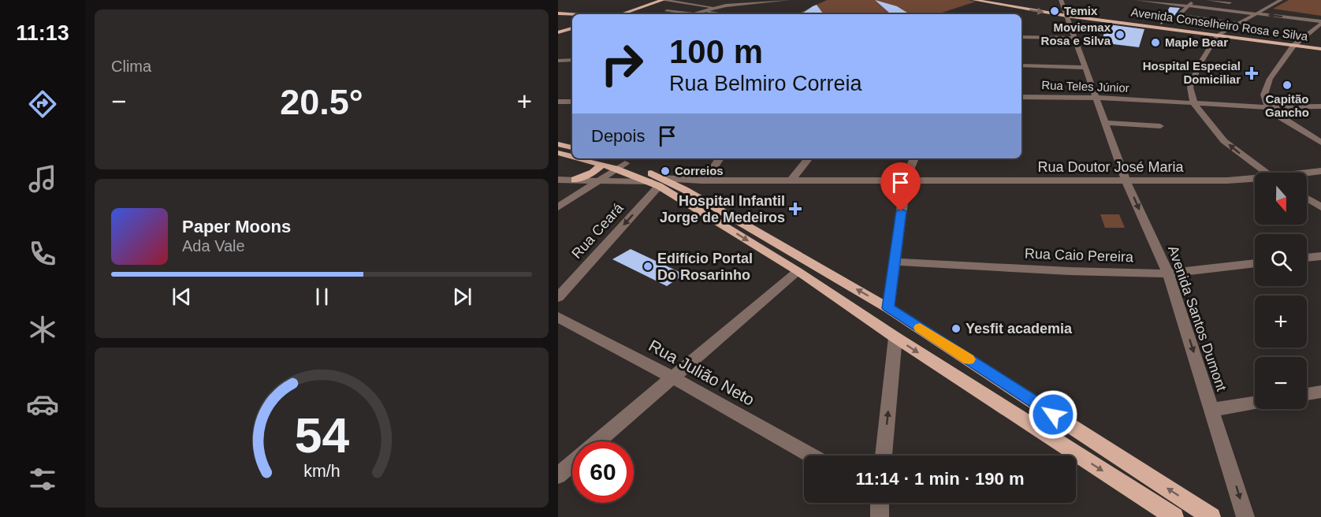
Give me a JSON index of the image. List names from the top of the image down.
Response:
{
  "streets": {
    "main road": ["Avenida Conselheiro Rosa e Silva"],
    "street": [
      "Rua Teles Júnior",
      "Rua Doutor José Maria",
      "Rua Ceará",
      "Rua Caio Pereira",
      "Avenida Santos Dumont",
      "Rua Julião Neto"
    ]
  },
  "crossings": [
    ["Avenida Conselheiro Rosa e Silva", "Avenida Santos Dumont"],
    ["Rua Teles Júnior", "Avenida Santos Dumont"],
    ["Rua Doutor José Maria", "Rua Ceará"],
    ["Rua Doutor José Maria", "Avenida Santos Dumont"],
    ["Rua Caio Pereira", "Avenida Santos Dumont"]
  ],
  "one_way": ["Avenida Santos Dumont"],
  "places": {
    "other": [
      "Temix",
      "Moviemax Rosa e Silva",
      "Maple Bear",
      "Capitão Gancho",
      "Correios",
      "Edifício Portal Do Rosarinho",
      "Yesfit academia"
    ],
    "health": ["Hospital Especial Domiciliar", "Hospital Infantil Jorge de Medeiros"]
  },
  "north": "bottom",
  "page": {
    "tabs": "11:13",
    "tile": "Clima",
    "turn": ["100 m", "Rua Belmiro Correia"],
    "heat": ["−", "20.5°", "+"],
    "then": "Depois",
    "map_buttons": ["+", "−"],
    "song": ["Paper Moons", "Ada Vale"],
    "limit": "60",
    "trip": "11:14 · 1 min · 190 m",
    "gauge": ["54", "km/h"]
  }
}
